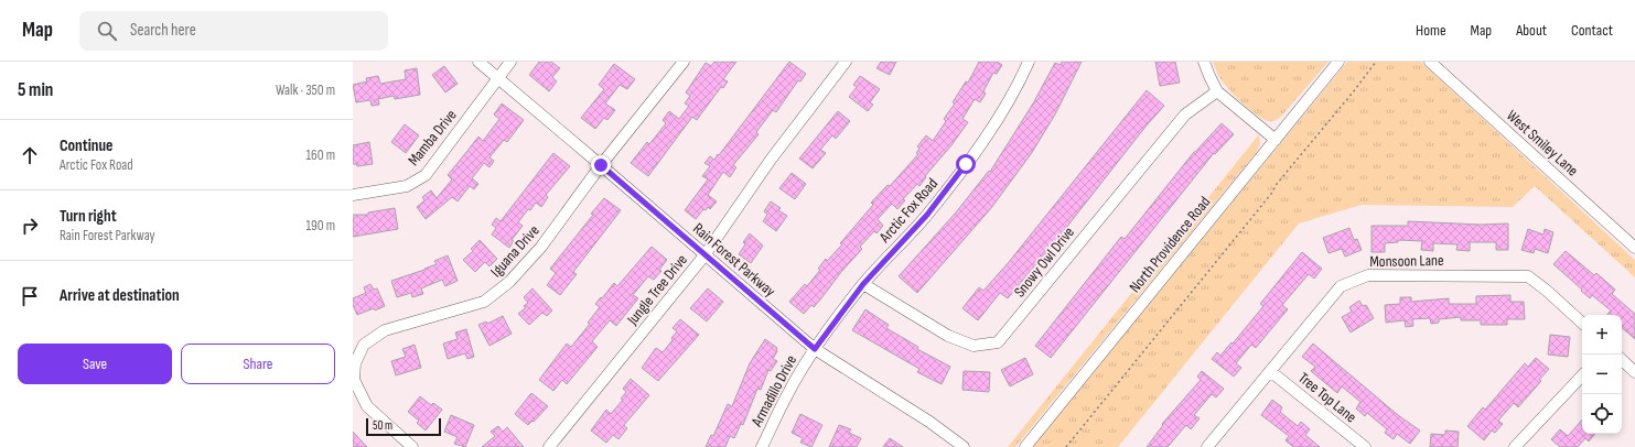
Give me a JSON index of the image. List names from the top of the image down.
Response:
{
  "streets": {
    "street": [
      "Mamba Drive",
      "West Smiley Lane",
      "Arctic Fox Road",
      "North Providence Road",
      "Iguana Drive",
      "Rain Forest Parkway",
      "Monsoon Lane",
      "Snowy Owl Drive",
      "Jungle Tree Drive",
      "Armadillo Drive",
      "Tree Top Lane"
    ]
  },
  "crossings": [
    ["Mamba Drive", "Rain Forest Parkway"],
    ["Arctic Fox Road", "Rain Forest Parkway"],
    ["Arctic Fox Road", "Snowy Owl Drive"],
    ["Arctic Fox Road", "Armadillo Drive"],
    ["Iguana Drive", "Rain Forest Parkway"],
    ["Rain Forest Parkway", "Jungle Tree Drive"],
    ["Rain Forest Parkway", "Armadillo Drive"],
    ["Monsoon Lane", "Tree Top Lane"]
  ],
  "scale_bar": "50 m",
  "page": {
    "header": "Map",
    "search": "Search here",
    "nav": [
      "Home",
      "Map",
      "About",
      "Contact"
    ],
    "heading": ["5 min", "Walk · 350 m"],
    "list": [
      ["Continue", "Arctic Fox Road", "160 m"],
      ["Turn right", "Rain Forest Parkway", "190 m"],
      "Arrive at destination"
    ],
    "map_buttons": ["+", "−"],
    "buttons": ["Save", "Share"],
    "scale": "50 m"
  }
}
